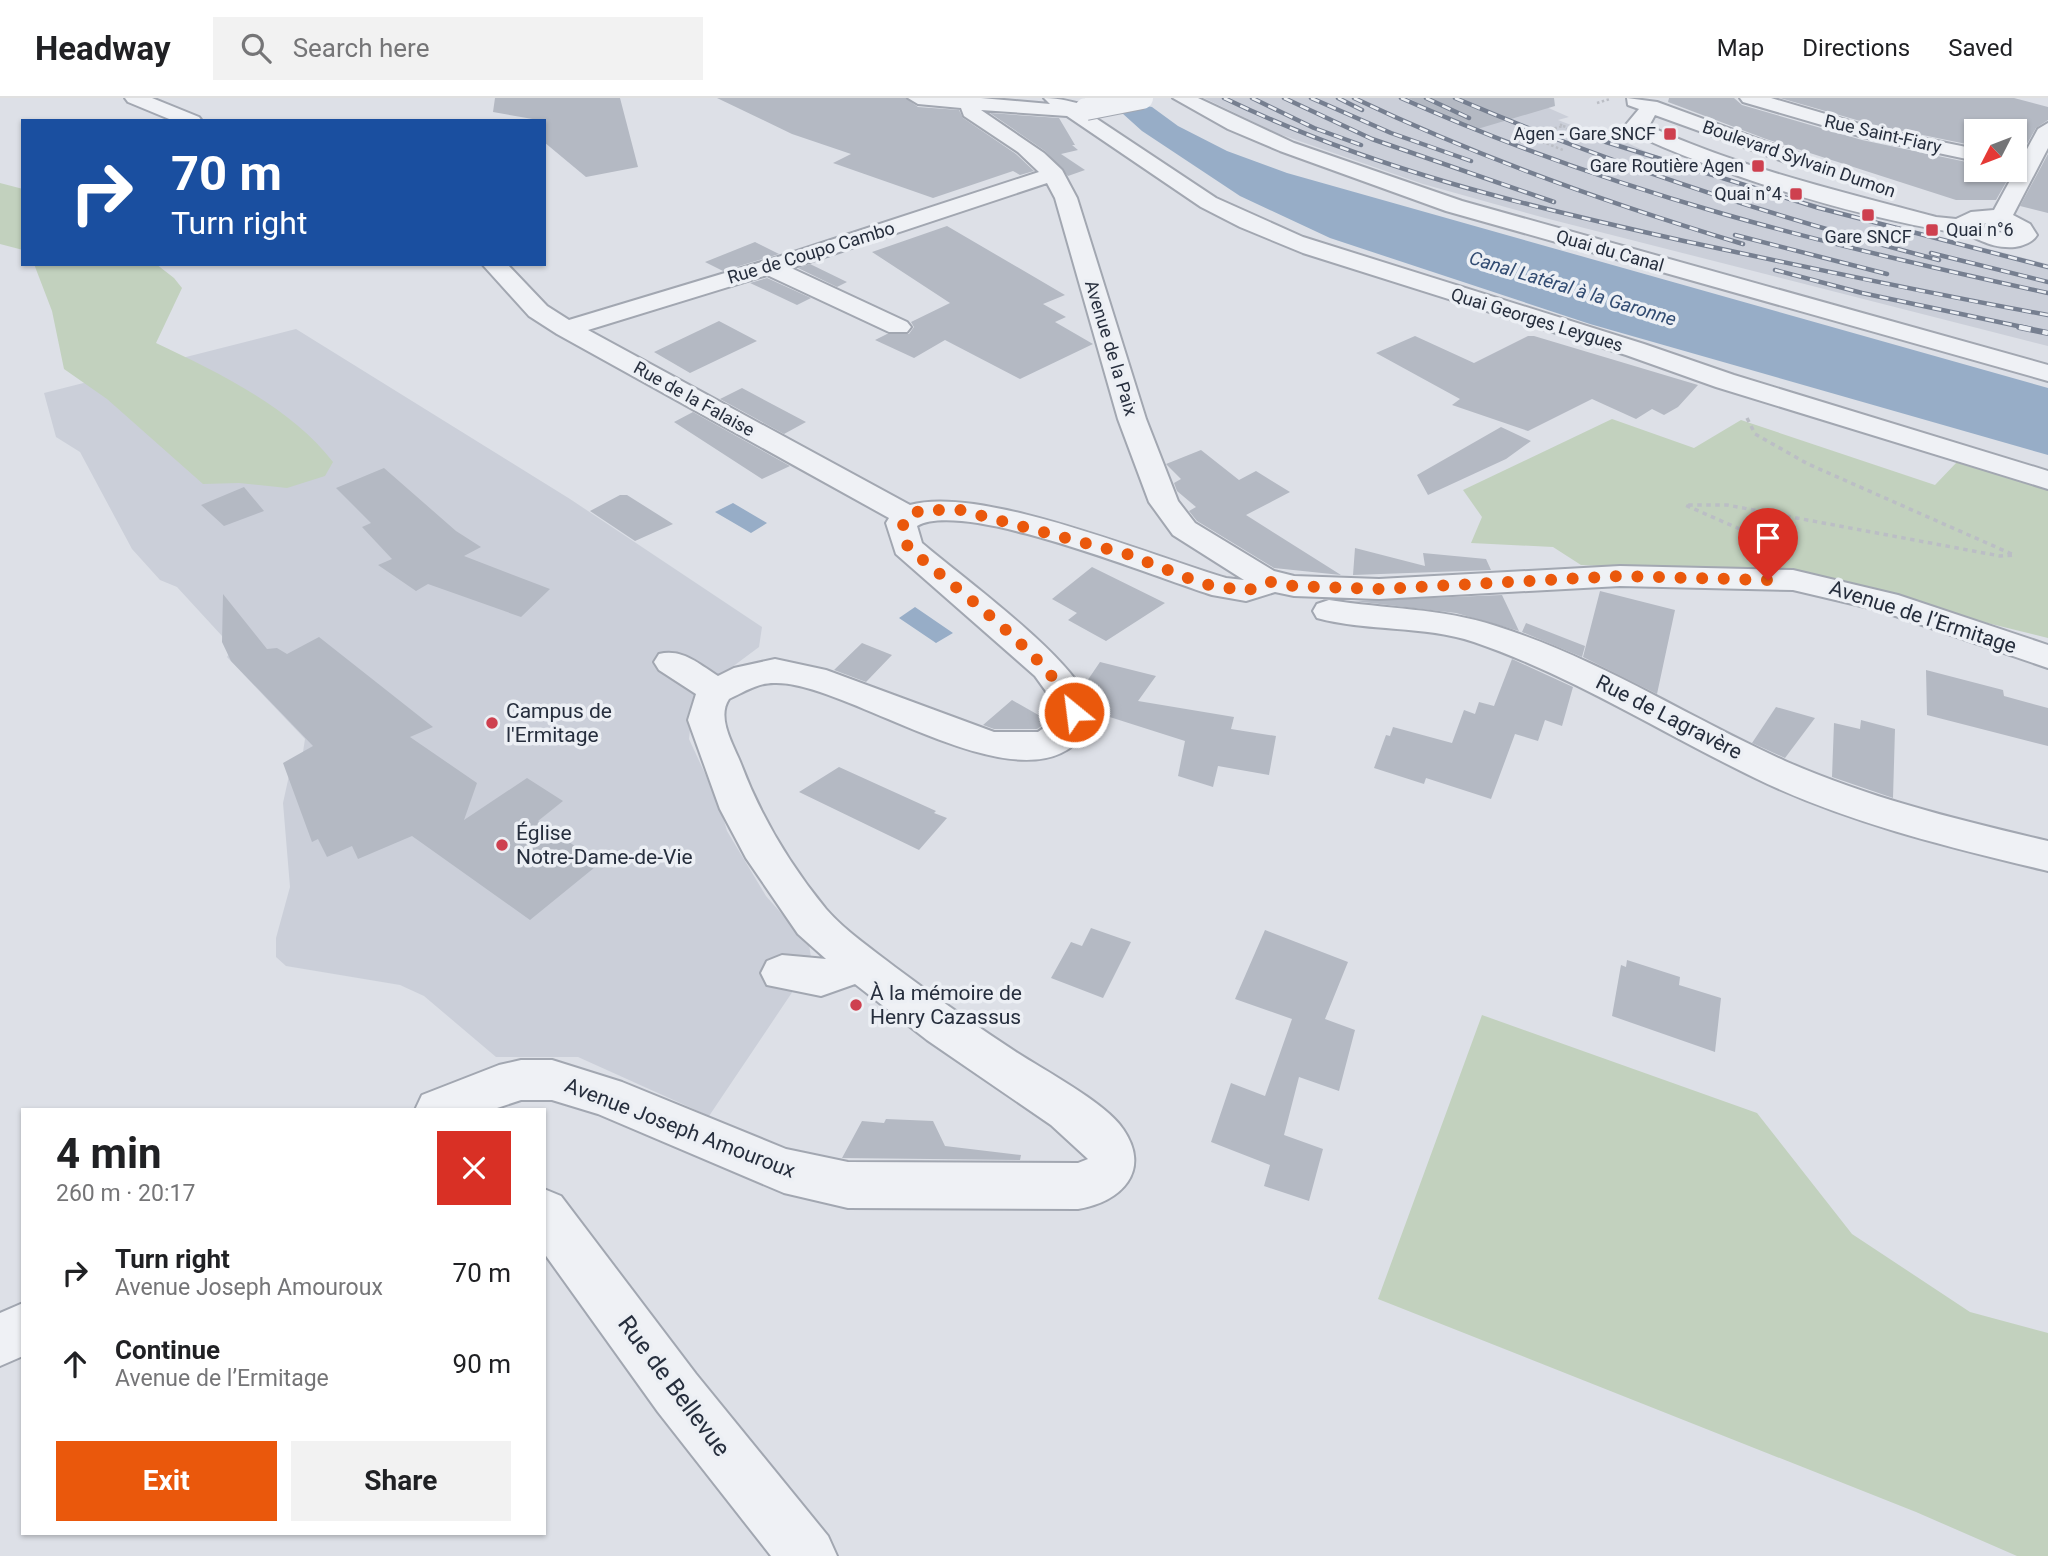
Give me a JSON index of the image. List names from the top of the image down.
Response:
{
  "streets": {
    "street": [
      "Rue Saint-Fiary",
      "Boulevard Sylvain Dumon",
      "Quai du Canal",
      "Rue de Coupo Cambo",
      "Quai Georges Leygues",
      "Avenue de la Paix",
      "Rue de la Falaise",
      "Avenue de l’Ermitage",
      "Rue de Lagravère",
      "Avenue Joseph Amouroux",
      "Rue de Bellevue"
    ]
  },
  "crossings": [
    ["Rue de Coupo Cambo", "Avenue de la Paix"],
    ["Rue de Coupo Cambo", "Rue de la Falaise"],
    ["Avenue de la Paix", "Avenue de l’Ermitage"],
    ["Avenue de la Paix", "Rue de Lagravère"],
    ["Avenue de l’Ermitage", "Rue de Lagravère"]
  ],
  "water": ["Canal Latéral à la Garonne"],
  "places": {
    "transit": [
      "Agen - Gare SNCF",
      "Gare Routière Agen",
      "Quai n°4",
      "Gare SNCF",
      "Quai n°6"
    ],
    "other": ["Campus de l'Ermitage", "Église Notre-Dame-de-Vie", "À la mémoire de Henry Cazassus"]
  },
  "north": "bottom left",
  "page": {
    "header": "Headway",
    "search": "Search here",
    "nav": ["Map", "Directions", "Saved"],
    "turn": ["70 m", "Turn right"],
    "heading": ["4 min", "260 m · 20:17"],
    "list": [
      {
        "name": "Turn right",
        "note": "Avenue Joseph Amouroux",
        "value": "70 m"
      },
      {
        "name": "Continue",
        "note": "Avenue de l’Ermitage",
        "value": "90 m"
      }
    ],
    "buttons": ["Exit", "Share"]
  }
}
